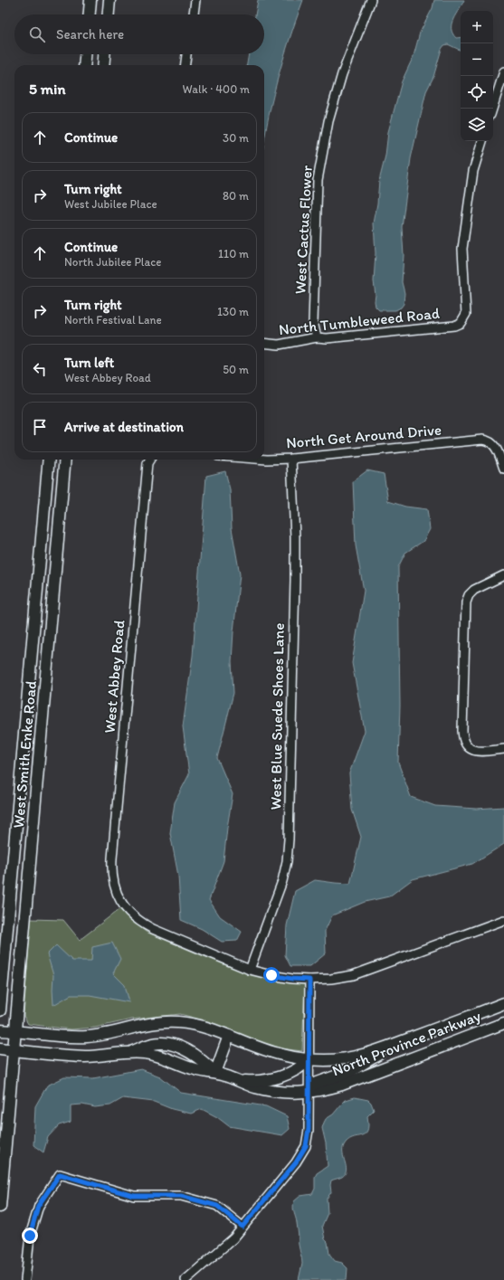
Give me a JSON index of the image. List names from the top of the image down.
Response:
{
  "streets": {
    "street": [
      "West Cactus Flower",
      "North Tumbleweed Road",
      "North Get Around Drive",
      "West Abbey Road",
      "West Blue Suede Shoes Lane",
      "West Smith Enke Road",
      "North Province Parkway"
    ]
  },
  "crossings": [
    ["West Cactus Flower", "North Tumbleweed Road"],
    ["North Get Around Drive", "West Blue Suede Shoes Lane"],
    ["West Abbey Road", "West Blue Suede Shoes Lane"],
    ["West Smith Enke Road", "North Province Parkway"]
  ],
  "page": {
    "map_buttons": ["+", "−"],
    "search": "Search here",
    "heading": ["5 min", "Walk · 400 m"],
    "list": [
      ["Continue", "30 m"],
      ["Turn right", "West Jubilee Place", "80 m"],
      ["Continue", "North Jubilee Place", "110 m"],
      ["Turn right", "North Festival Lane", "130 m"],
      ["Turn left", "West Abbey Road", "50 m"],
      "Arrive at destination"
    ]
  }
}
